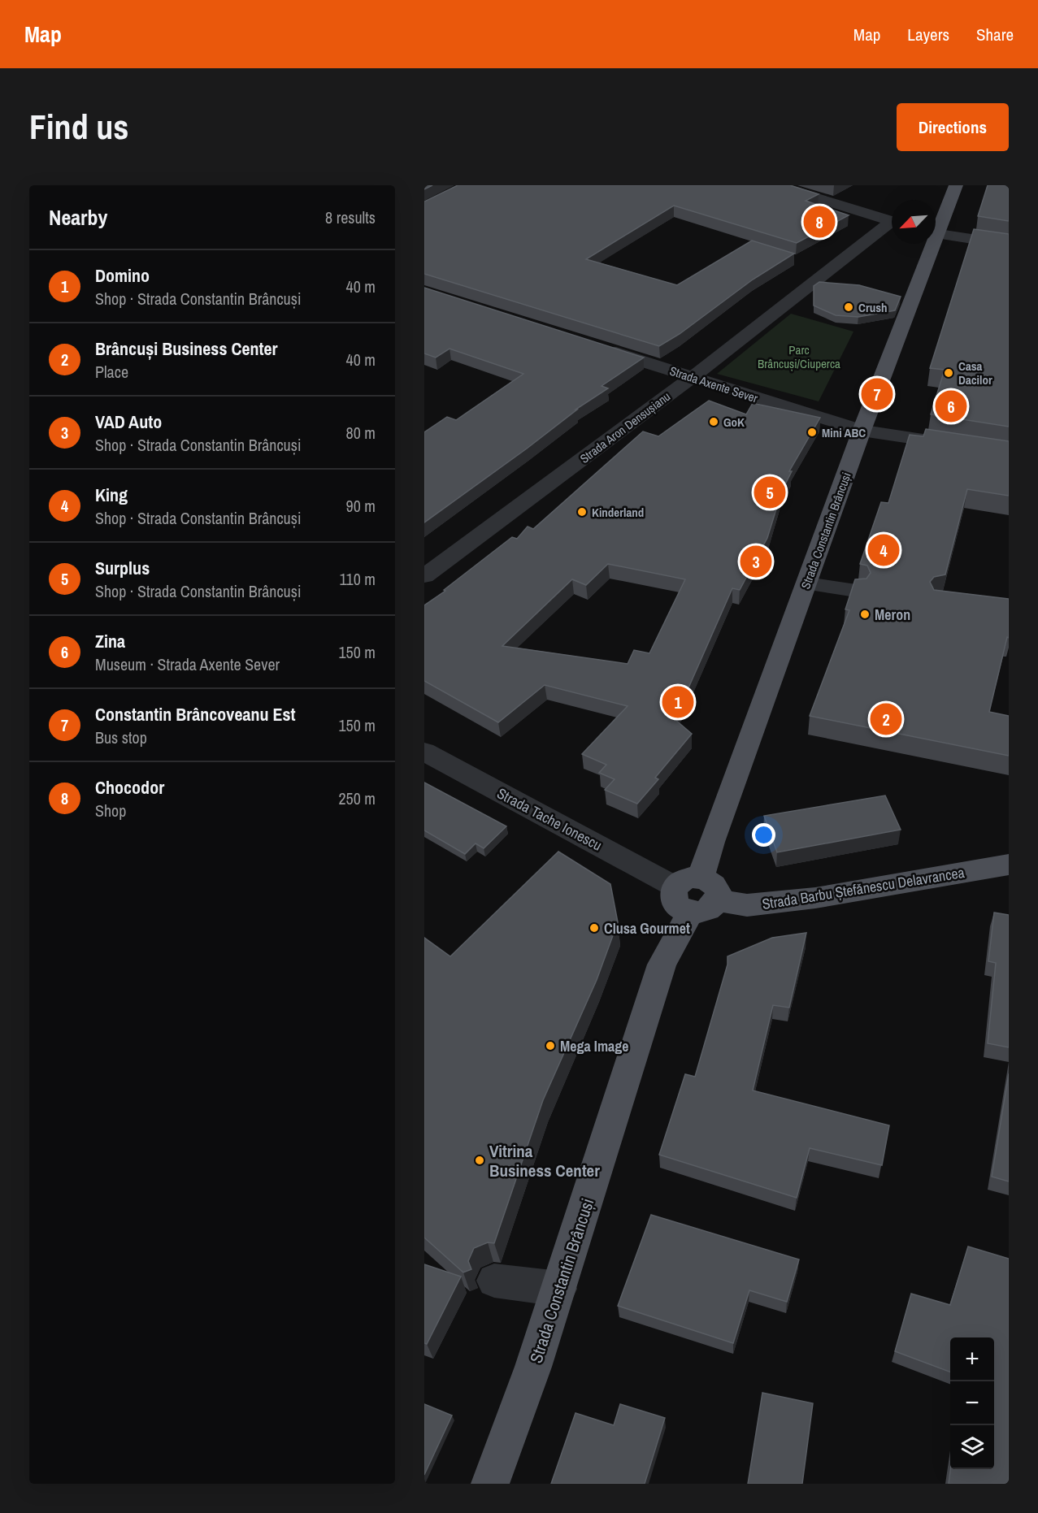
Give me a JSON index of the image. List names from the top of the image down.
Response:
{
  "streets": {
    "main road": ["Strada Constantin Brâncuși", "Strada Barbu Ștefănescu Delavrancea"],
    "street": ["Strada Axente Sever", "Strada Aron Densușianu", "Strada Tache Ionescu"]
  },
  "crossings": [
    ["Strada Axente Sever", "Strada Aron Densușianu"],
    ["Strada Axente Sever", "Strada Constantin Brâncuși"],
    ["Strada Constantin Brâncuși", "Strada Tache Ionescu"],
    ["Strada Constantin Brâncuși", "Strada Barbu Ștefănescu Delavrancea"],
    ["Strada Tache Ionescu", "Strada Barbu Ștefănescu Delavrancea"]
  ],
  "parks": ["Parc Brâncuși/Ciuperca"],
  "places": [
    "Crush",
    "Casa Dacilor",
    "GoK",
    "Mini ABC",
    "Kinderland",
    "Meron",
    "Clusa Gourmet",
    "Mega Image",
    "Vitrina Business Center"
  ],
  "north": "bottom left",
  "page": {
    "header": "Map",
    "nav": ["Map", "Layers", "Share"],
    "buttons": "Directions",
    "title": "Find us",
    "heading": ["Nearby", "8 results"],
    "pins": [
      "8",
      "7",
      "6",
      "5",
      "4",
      "3",
      "1",
      "2"
    ],
    "list": [
      {
        "mark": "1",
        "name": "Domino",
        "note": "Shop · Strada Constantin Brâncuși",
        "value": "40 m"
      },
      {
        "mark": "2",
        "name": "Brâncuși Business Center",
        "note": "Place",
        "value": "40 m"
      },
      {
        "mark": "3",
        "name": "VAD Auto",
        "note": "Shop · Strada Constantin Brâncuși",
        "value": "80 m"
      },
      {
        "mark": "4",
        "name": "King",
        "note": "Shop · Strada Constantin Brâncuși",
        "value": "90 m"
      },
      {
        "mark": "5",
        "name": "Surplus",
        "note": "Shop · Strada Constantin Brâncuși",
        "value": "110 m"
      },
      {
        "mark": "6",
        "name": "Zina",
        "note": "Museum · Strada Axente Sever",
        "value": "150 m"
      },
      {
        "mark": "7",
        "name": "Constantin Brâncoveanu Est",
        "note": "Bus stop",
        "value": "150 m"
      },
      {
        "mark": "8",
        "name": "Chocodor",
        "note": "Shop",
        "value": "250 m"
      }
    ],
    "map_buttons": ["+", "−"]
  }
}
